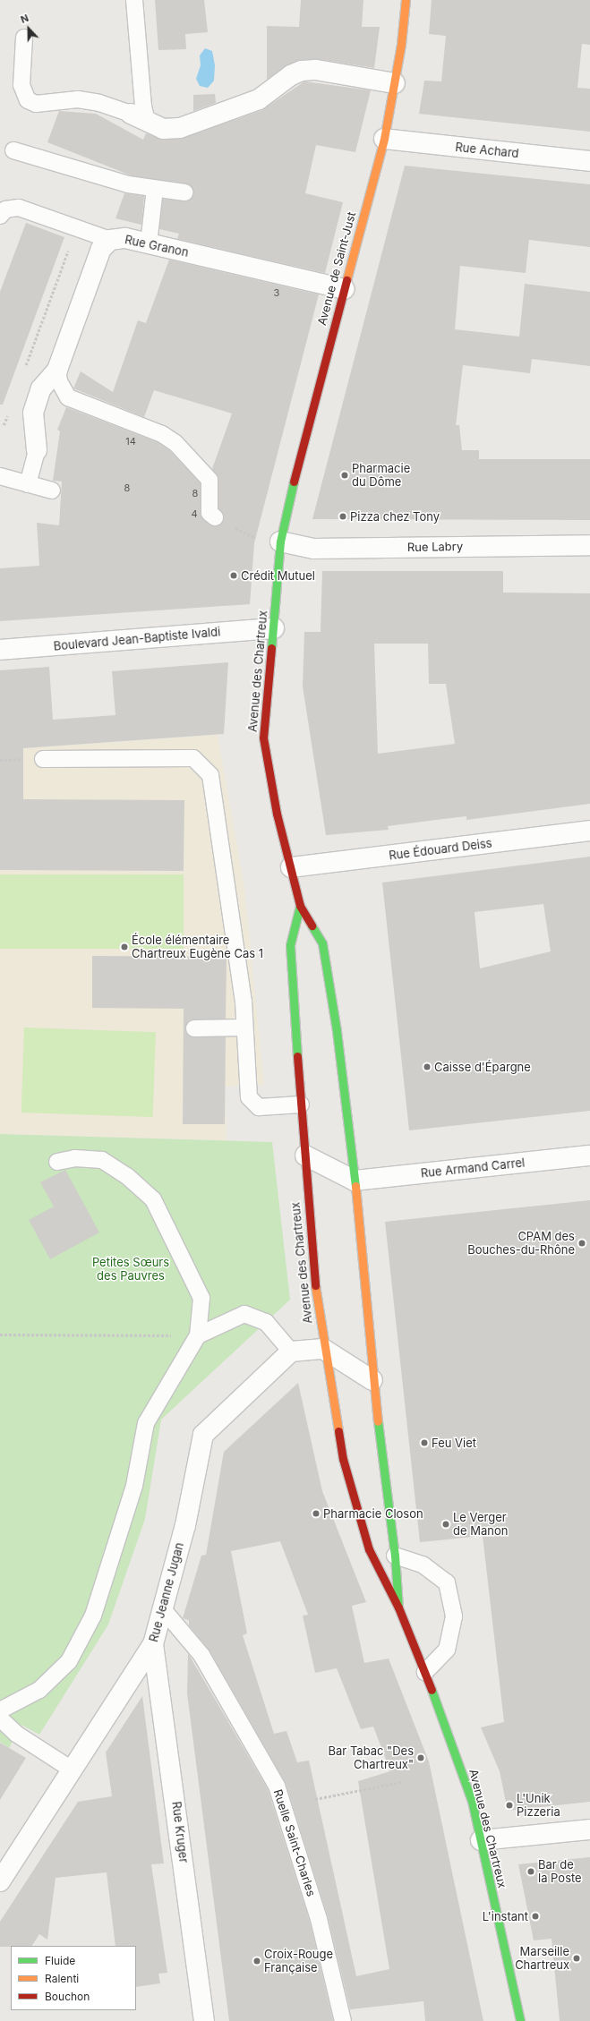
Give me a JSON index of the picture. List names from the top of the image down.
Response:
{
  "streets": {
    "street": [
      "Rue Achard",
      "Rue Granon",
      "Avenue de Saint-Just",
      "Rue Labry",
      "Boulevard Jean-Baptiste Ivaldi",
      "Avenue des Chartreux",
      "Rue Édouard Deiss",
      "Rue Armand Carrel",
      "Rue Jeanne Jugan",
      "Rue Kruger"
    ],
    "lane": ["Ruelle Saint-Charles"]
  },
  "crossings": [
    ["Rue Achard", "Avenue de Saint-Just"],
    ["Rue Granon", "Avenue de Saint-Just"],
    ["Avenue de Saint-Just", "Rue Labry"],
    ["Avenue de Saint-Just", "Avenue des Chartreux"],
    ["Rue Labry", "Avenue des Chartreux"],
    ["Boulevard Jean-Baptiste Ivaldi", "Avenue des Chartreux"],
    ["Avenue des Chartreux", "Rue Édouard Deiss"],
    ["Avenue des Chartreux", "Rue Armand Carrel"],
    ["Rue Jeanne Jugan", "Rue Kruger"],
    ["Rue Jeanne Jugan", "Ruelle Saint-Charles"]
  ],
  "parks": ["Petites Sœurs des Pauvres"],
  "places": [
    "Pharmacie du Dôme",
    "Pizza chez Tony",
    "Crédit Mutuel",
    "École élémentaire Chartreux Eugène Cas 1",
    "Caisse d'Épargne",
    "CPAM des Bouches-du-Rhône",
    "Feu Viet",
    "Pharmacie Closon",
    "Le Verger de Manon",
    "Bar Tabac \"Des Chartreux\"",
    "L'Unik Pizzeria",
    "Bar de la Poste",
    "L'instant",
    "Marseille Chartreux",
    "Croix-Rouge Française"
  ],
  "house_numbers": [
    "3",
    "14",
    "8",
    "8",
    "4"
  ],
  "legend": ["Fluide", "Ralenti", "Bouchon"],
  "north": "top"
}
